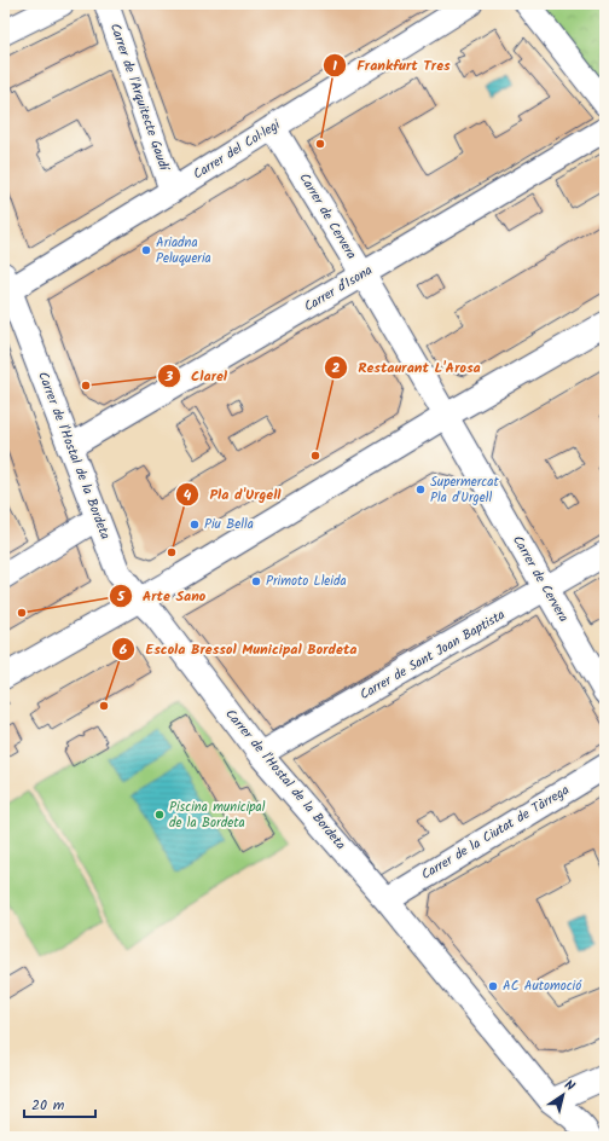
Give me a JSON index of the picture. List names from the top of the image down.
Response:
{
  "streets": {
    "street": [
      "Carrer de l'Arquitecte Gaudí",
      "Carrer del Col·legi",
      "Carrer de Cervera",
      "Carrer d'Isona",
      "Carrer de l'Hostal de la Bordeta",
      "Carrer de Sant Joan Baptista",
      "Carrer de la Ciutat de Tàrrega"
    ]
  },
  "crossings": [
    ["Carrer de l'Arquitecte Gaudí", "Carrer del Col·legi"],
    ["Carrer del Col·legi", "Carrer de Cervera"],
    ["Carrer del Col·legi", "Carrer de l'Hostal de la Bordeta"],
    ["Carrer de Cervera", "Carrer d'Isona"],
    ["Carrer de Cervera", "Carrer de Sant Joan Baptista"],
    ["Carrer d'Isona", "Carrer de l'Hostal de la Bordeta"],
    ["Carrer de l'Hostal de la Bordeta", "Carrer de Sant Joan Baptista"],
    ["Carrer de l'Hostal de la Bordeta", "Carrer de la Ciutat de Tàrrega"]
  ],
  "places": [
    "Frankfurt Tres",
    "Ariadna Peluqueria",
    "Clarel",
    "Restaurant L'Arosa",
    "Supermercat Pla d'Urgell",
    "Piu Bella",
    "Pla d'Urgell",
    "Primoto Lleida",
    "Arte Sano",
    "Escola Bressol Municipal Bordeta",
    "Piscina municipal de la Bordeta",
    "AC Automoció"
  ],
  "scale_bar": "20 m",
  "north": "top right"
}
